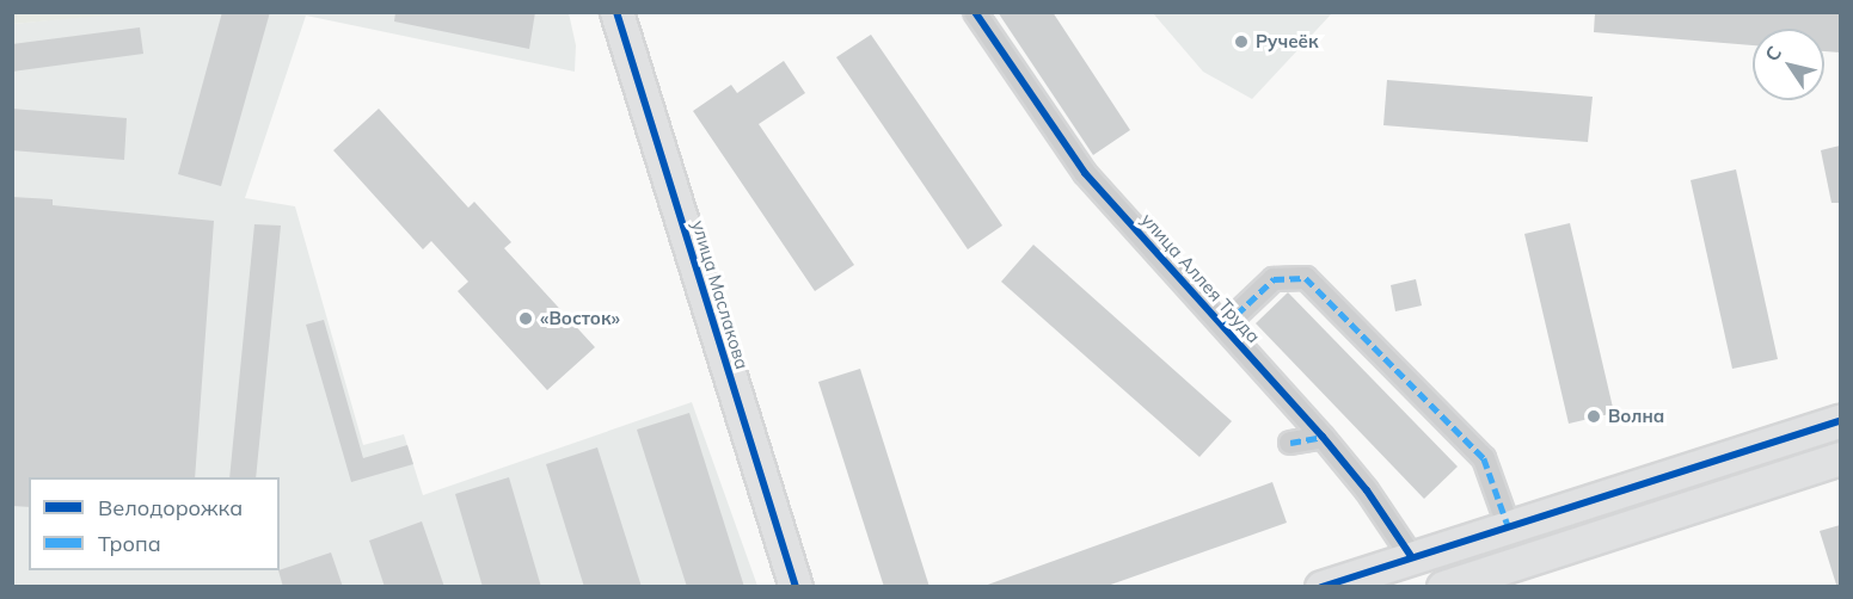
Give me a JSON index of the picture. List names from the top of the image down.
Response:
{
  "streets": {
    "street": ["улица Аллея Труда", "улица Маслакова"]
  },
  "places": ["Ручеёк", "«Восток»", "Волна"],
  "legend": ["Велодорожка", "Тропа"],
  "north": "top left"
}
